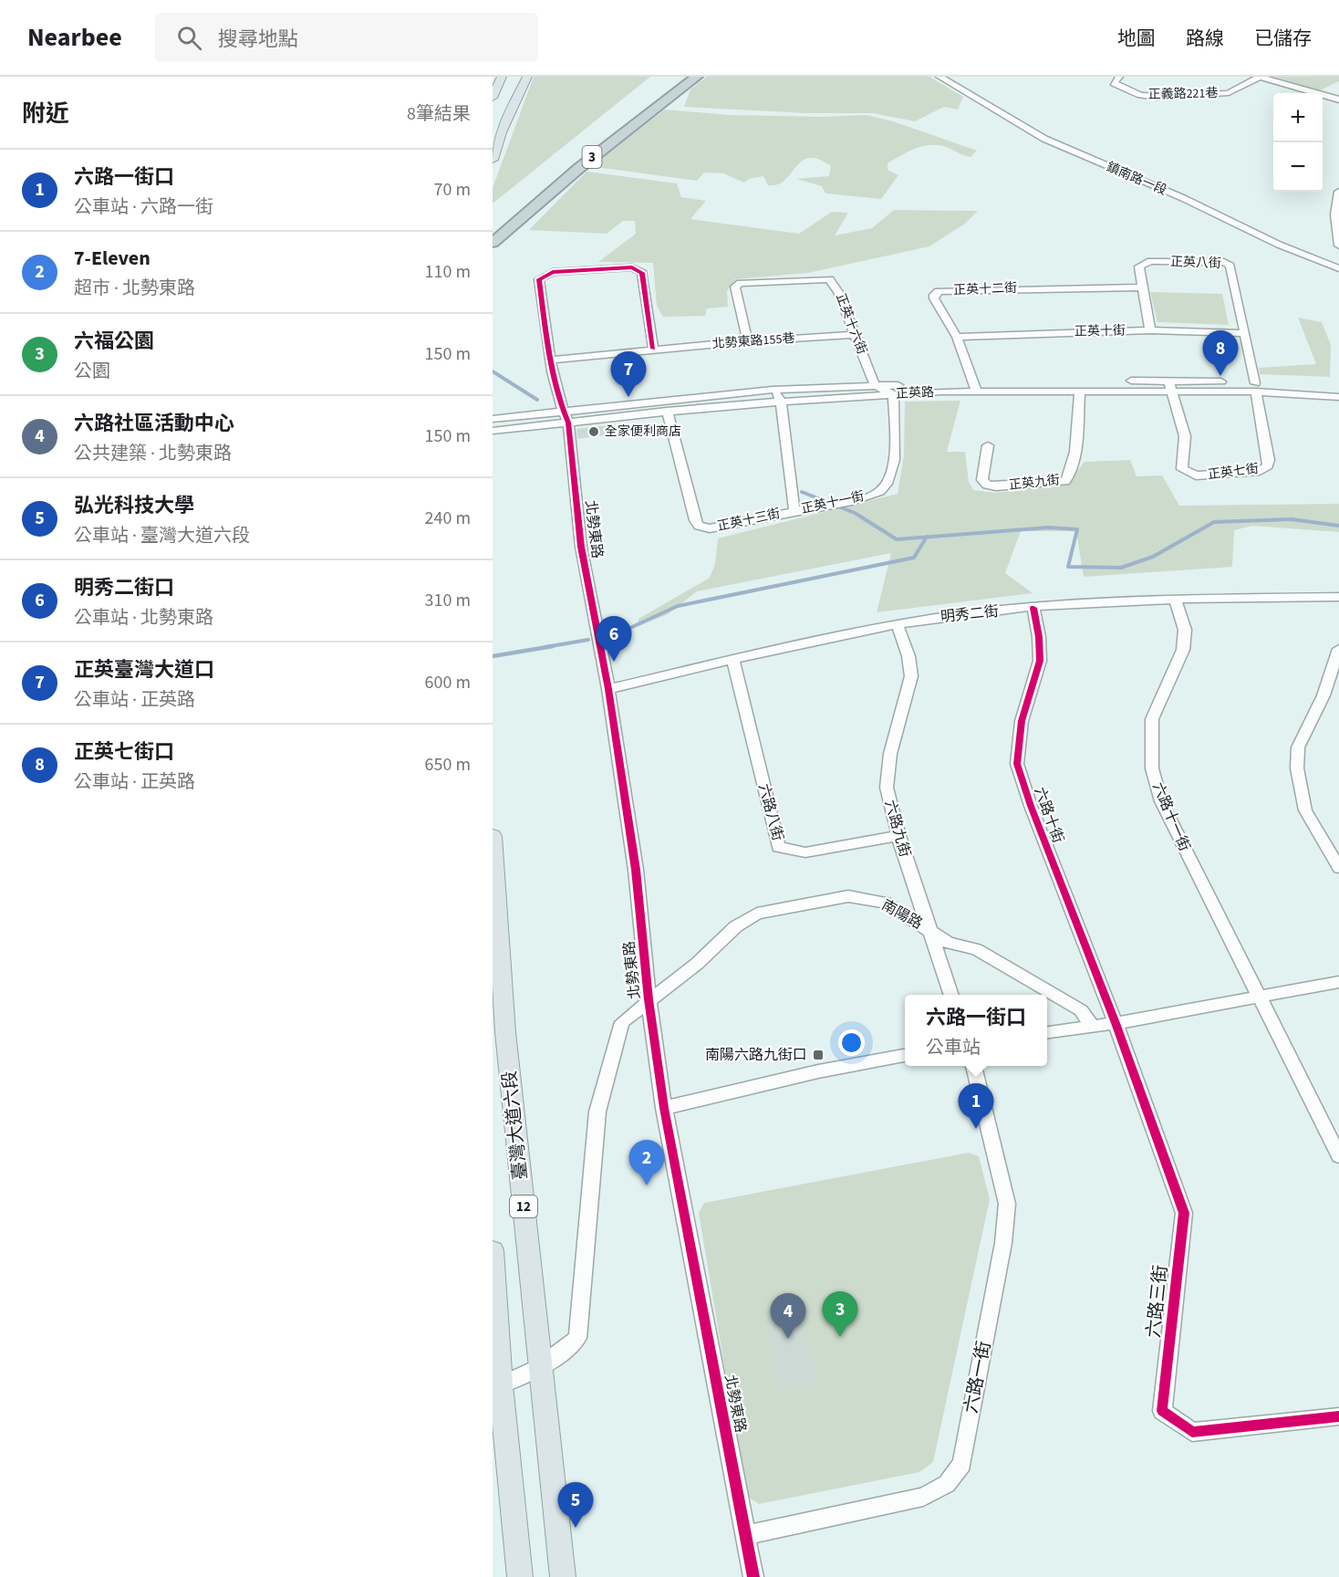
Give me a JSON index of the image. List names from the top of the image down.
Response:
{
  "streets": {
    "highway": ["3"],
    "main road": ["臺灣大道六段", "12"],
    "street": [
      "正義路221巷",
      "鎮南路一段",
      "正英八街",
      "正英十二街",
      "正英十六街",
      "正英十街",
      "北勢東路155巷",
      "正英路",
      "正英七街",
      "正英九街",
      "正英十一街",
      "正英十三街",
      "北勢東路",
      "明秀二街",
      "六路八街",
      "六路十街",
      "六路十一街",
      "六路九街",
      "南陽路",
      "六路三街",
      "六路一街"
    ]
  },
  "crossings": [
    ["正英八街", "正英十二街"],
    ["正英八街", "正英十街"],
    ["正英八街", "正英路"],
    ["正英八街", "正英七街"],
    ["正英十二街", "正英十街"],
    ["正英十二街", "正英路"],
    ["正英十六街", "北勢東路155巷"],
    ["正英十六街", "正英路"],
    ["北勢東路155巷", "北勢東路"],
    ["正英路", "正英七街"],
    ["正英路", "正英九街"],
    ["正英路", "正英十一街"],
    ["正英路", "正英十三街"],
    ["正英路", "北勢東路"],
    ["正英十一街", "正英十三街"],
    ["北勢東路", "明秀二街"],
    ["北勢東路", "南陽路"],
    ["北勢東路", "六路一街"],
    ["明秀二街", "六路八街"],
    ["明秀二街", "六路十街"],
    ["明秀二街", "六路十一街"],
    ["明秀二街", "六路九街"],
    ["六路八街", "六路九街"],
    ["六路十街", "六路三街"],
    ["六路九街", "南陽路"],
    ["南陽路", "臺灣大道六段"]
  ],
  "places": {
    "other": ["全家便利商店"],
    "transit": ["南陽六路九街口"]
  },
  "page": {
    "header": "Nearbee",
    "search": "搜尋地點",
    "nav": ["地圖", "路線", "已儲存"],
    "heading": ["附近", "8筆結果"],
    "map_buttons": ["+", "−"],
    "list": [
      {
        "mark": "1",
        "name": "六路一街口",
        "note": "公車站 · 六路一街",
        "value": "70 m"
      },
      {
        "mark": "2",
        "name": "7-Eleven",
        "note": "超市 · 北勢東路",
        "value": "110 m"
      },
      {
        "mark": "3",
        "name": "六福公園",
        "note": "公園",
        "value": "150 m"
      },
      {
        "mark": "4",
        "name": "六路社區活動中心",
        "note": "公共建築 · 北勢東路",
        "value": "150 m"
      },
      {
        "mark": "5",
        "name": "弘光科技大學",
        "note": "公車站 · 臺灣大道六段",
        "value": "240 m"
      },
      {
        "mark": "6",
        "name": "明秀二街口",
        "note": "公車站 · 北勢東路",
        "value": "310 m"
      },
      {
        "mark": "7",
        "name": "正英臺灣大道口",
        "note": "公車站 · 正英路",
        "value": "600 m"
      },
      {
        "mark": "8",
        "name": "正英七街口",
        "note": "公車站 · 正英路",
        "value": "650 m"
      }
    ],
    "pins": [
      "8",
      "7",
      "6",
      "1",
      "2",
      "3",
      "4",
      "5"
    ],
    "popup": ["六路一街口", "公車站"]
  }
}
